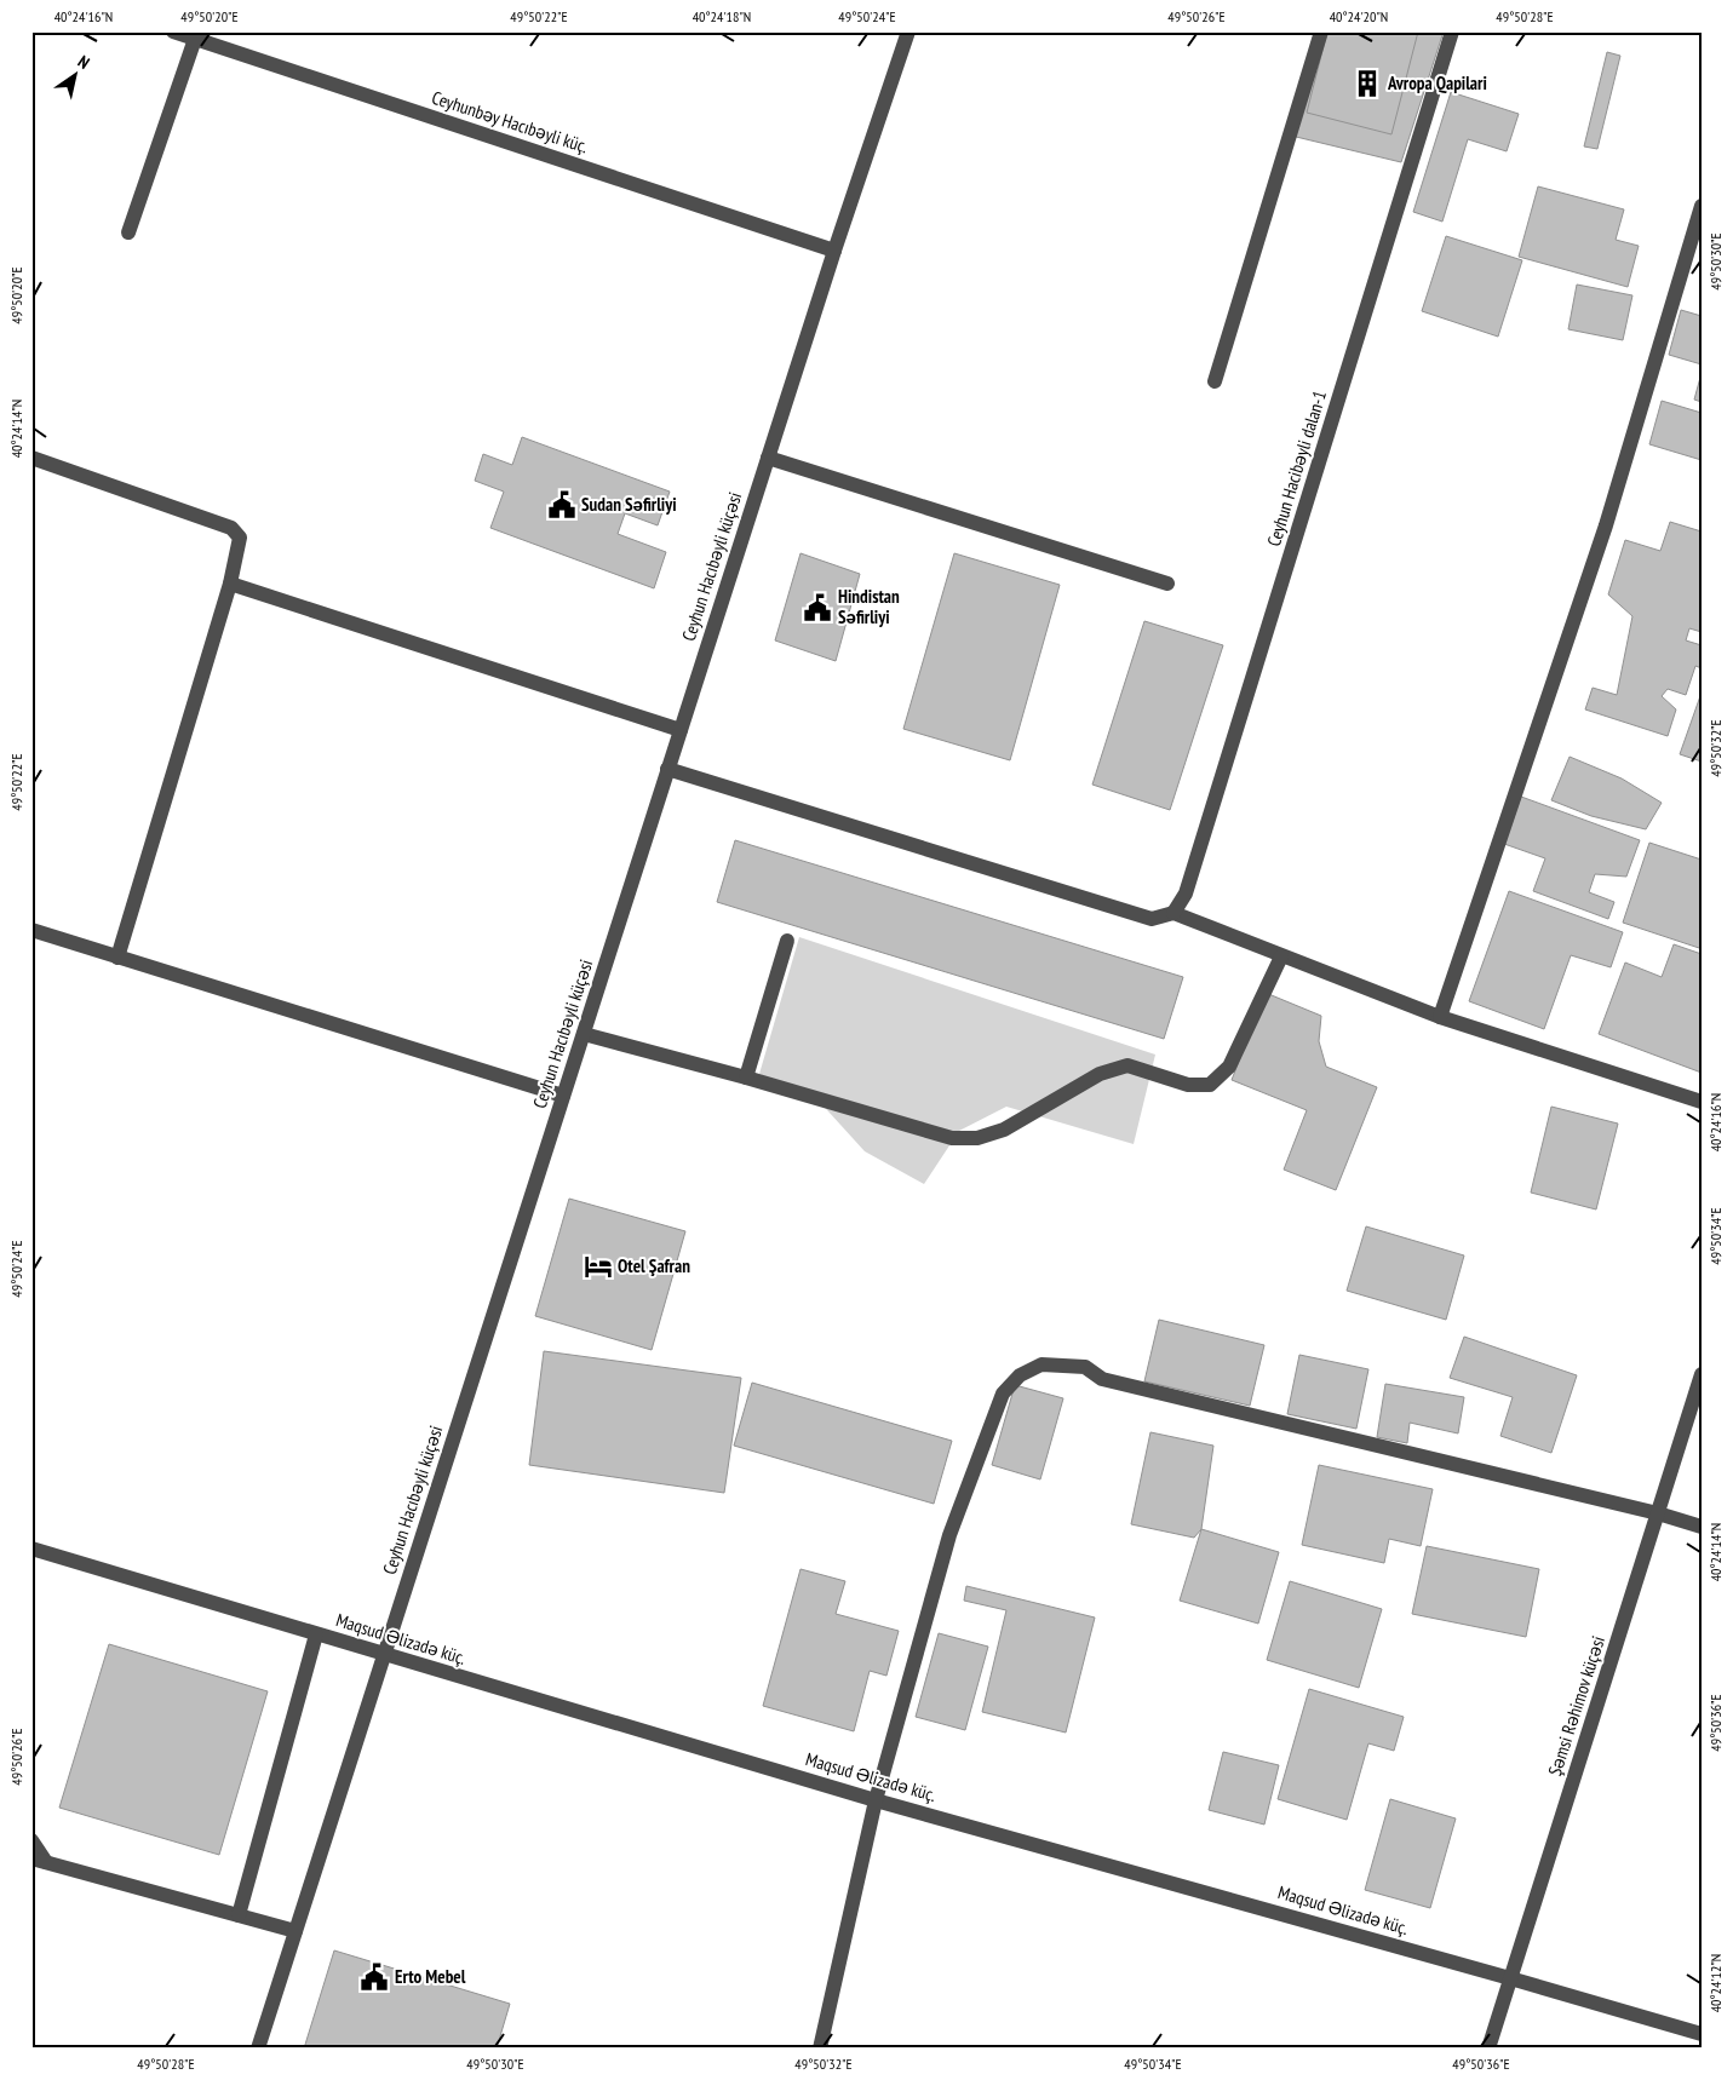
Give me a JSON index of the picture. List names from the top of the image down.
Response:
{
  "streets": {
    "street": [
      "Ceyhunbəy Hacıbəyli küç.",
      "Ceyhun Hacibəyli dalan-1",
      "Ceyhun Hacıbəyli küçəsi",
      "Maqsud Əlizadə küç.",
      "Şəmsi Rəhimov küçəsi"
    ]
  },
  "crossings": [
    ["Ceyhunbəy Hacıbəyli küç.", "Ceyhun Hacıbəyli küçəsi"],
    ["Ceyhun Hacıbəyli küçəsi", "Maqsud Əlizadə küç."],
    ["Maqsud Əlizadə küç.", "Şəmsi Rəhimov küçəsi"]
  ],
  "places": {
    "building": ["Avropa Qapilari"],
    "public building": ["Sudan Səfirliyi", "Hindistan Səfirliyi", "Erto Mebel"],
    "hotel": ["Otel Şafran"]
  },
  "north": "top right",
  "coordinates": [
    "40°24'16\"N",
    "49°50'20\"E",
    "49°50'22\"E",
    "40°24'18\"N",
    "49°50'24\"E",
    "49°50'26\"E",
    "40°24'20\"N",
    "49°50'28\"E",
    "49°50'30\"E",
    "40°24'14\"N",
    "49°50'32\"E",
    "49°50'34\"E",
    "49°50'36\"E",
    "40°24'12\"N"
  ]
}
